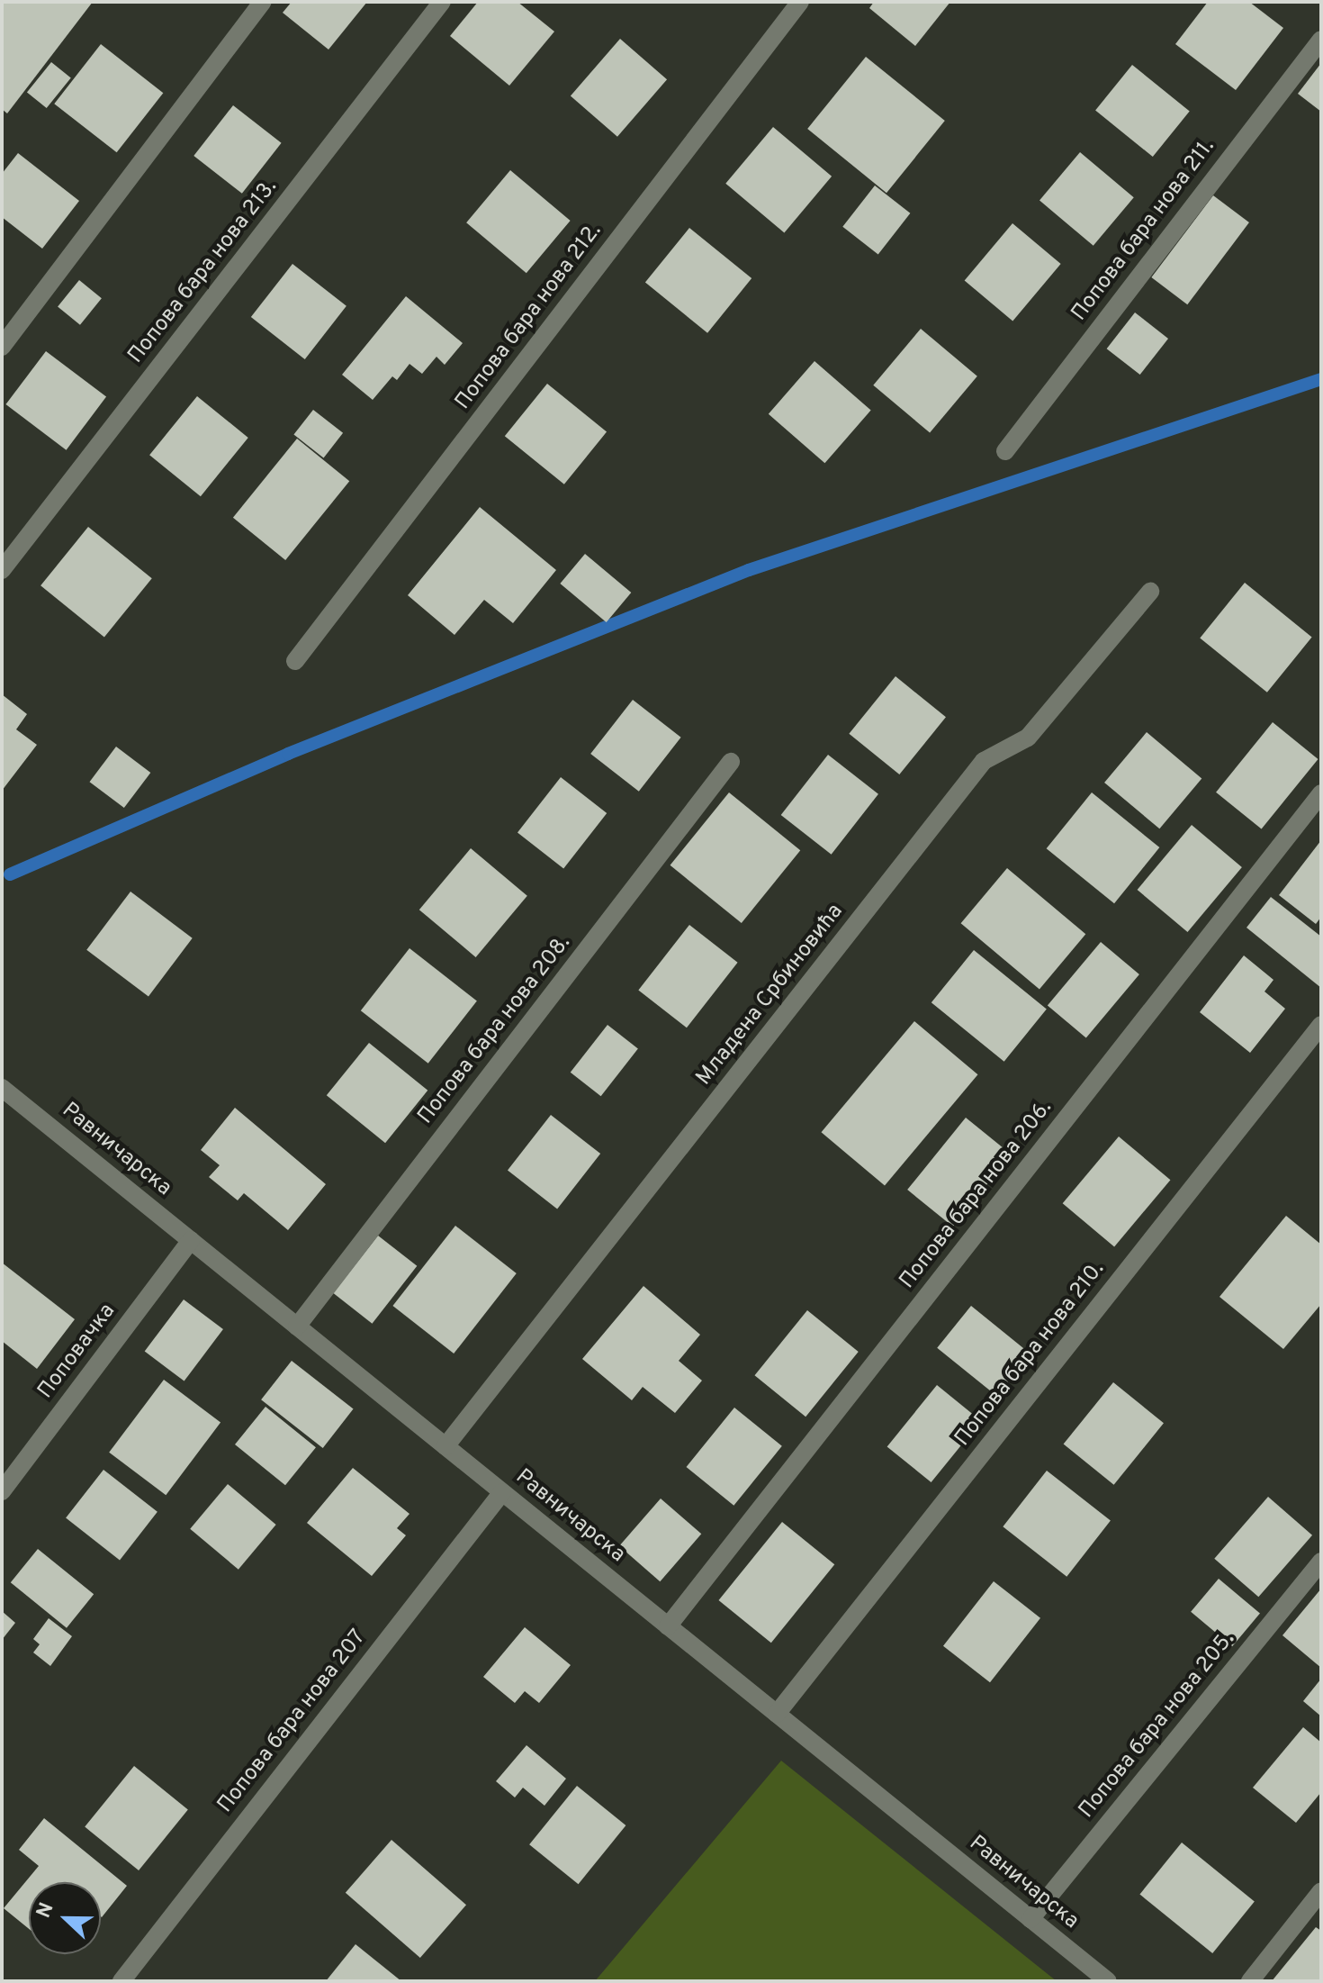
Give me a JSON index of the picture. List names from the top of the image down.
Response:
{
  "streets": {
    "street": [
      "Попова бара нова 211.",
      "Попова бара нова 213.",
      "Попова бара нова 212.",
      "Младена Србиновића",
      "Попова бара нова 208.",
      "Равничарска",
      "Попова бара нова 206.",
      "Поповачка",
      "Попова бара нова 210.",
      "Попова бара нова 207",
      "Попова бара нова 205."
    ]
  },
  "crossings": [
    ["Младена Србиновића", "Равничарска"],
    ["Попова бара нова 208.", "Равничарска"],
    ["Равничарска", "Попова бара нова 206."],
    ["Равничарска", "Поповачка"],
    ["Равничарска", "Попова бара нова 210."],
    ["Равничарска", "Попова бара нова 207"],
    ["Равничарска", "Попова бара нова 205."]
  ],
  "north": "left"
}
